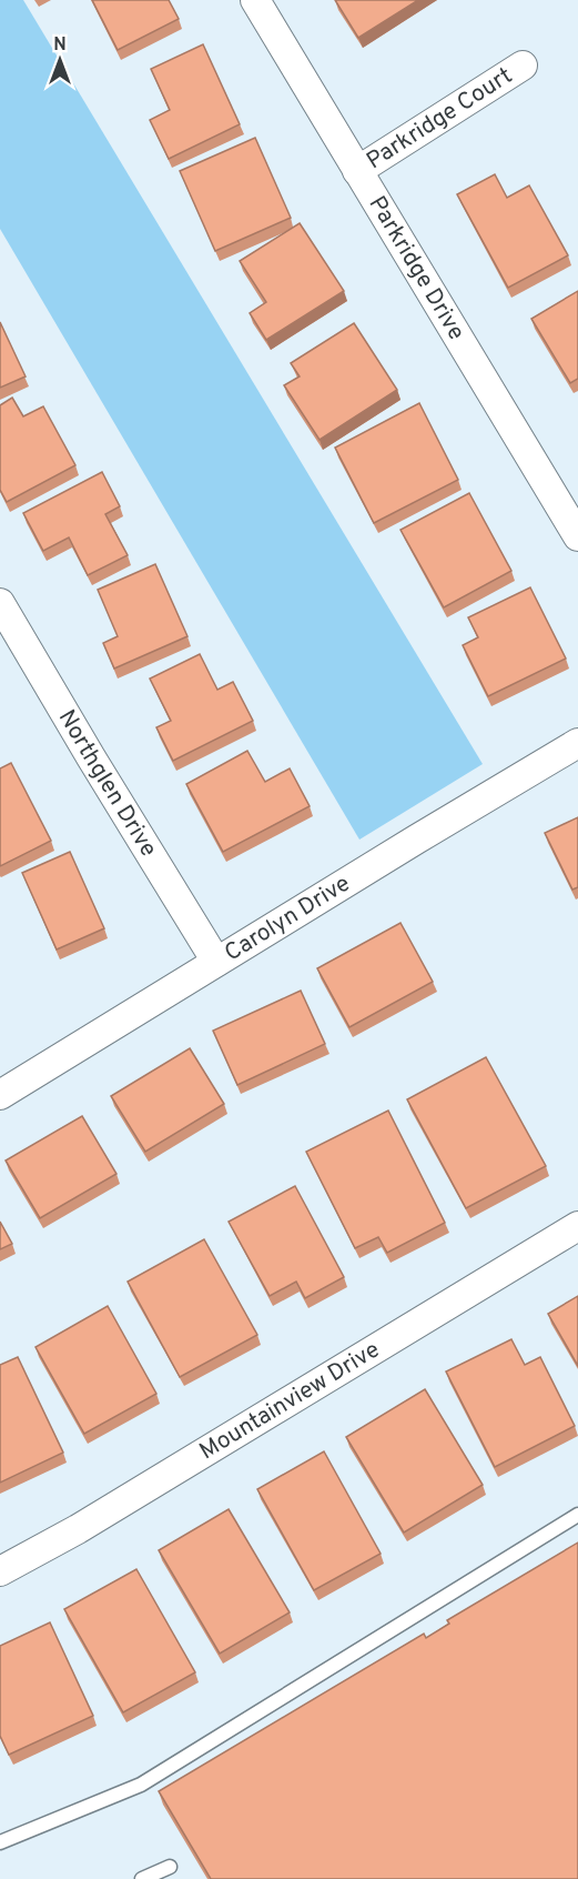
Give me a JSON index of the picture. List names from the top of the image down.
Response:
{
  "streets": {
    "street": [
      "Parkridge Court",
      "Parkridge Drive",
      "Northglen Drive",
      "Carolyn Drive",
      "Mountainview Drive"
    ]
  },
  "crossings": [
    ["Parkridge Court", "Parkridge Drive"],
    ["Northglen Drive", "Carolyn Drive"]
  ],
  "north": "top"
}
